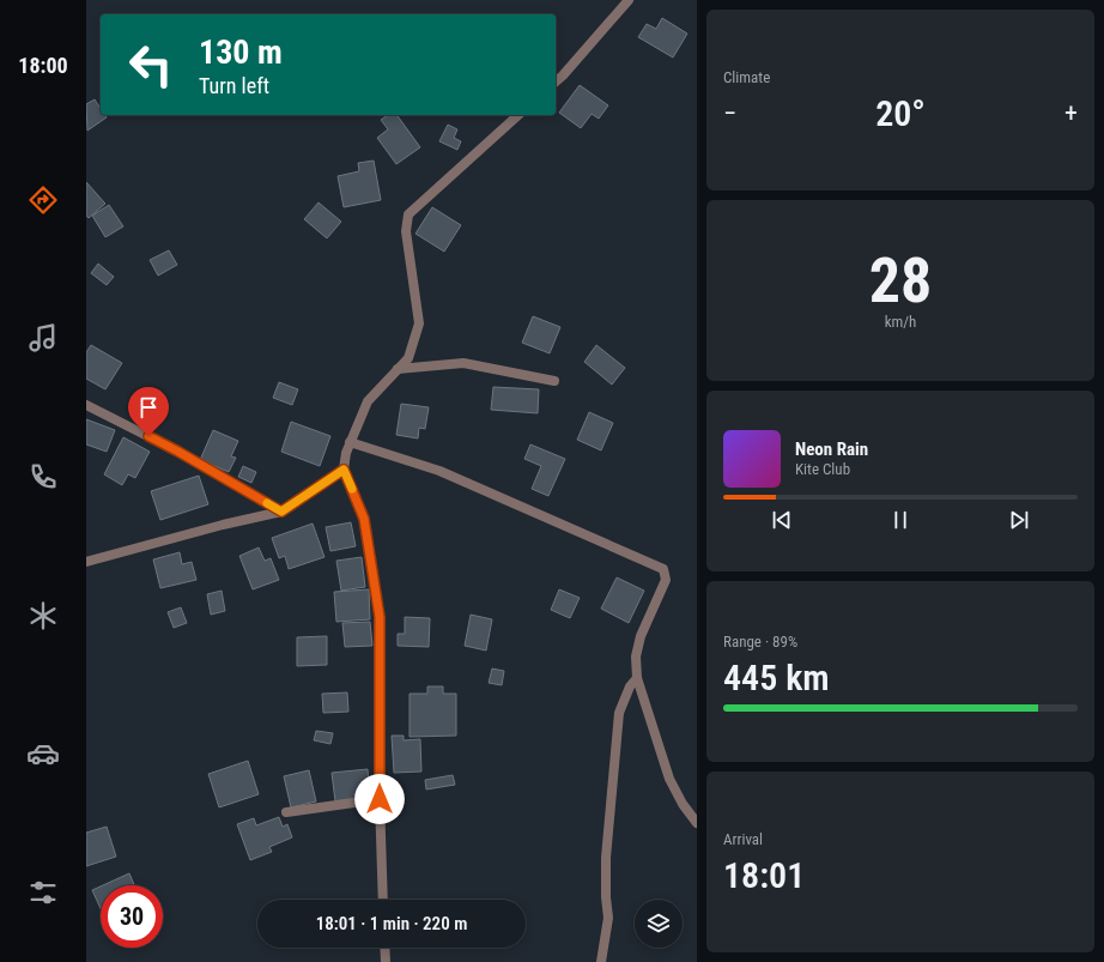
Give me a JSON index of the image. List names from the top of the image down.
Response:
{
  "page": {
    "tabs": "18:00",
    "tile": [
      "Climate",
      ["28", "km/h"],
      ["Range · 89%", "445 km"],
      ["Arrival", "18:01"]
    ],
    "turn": ["130 m", "Turn left"],
    "heat": ["−", "20°", "+"],
    "song": ["Neon Rain", "Kite Club"],
    "limit": "30",
    "trip": "18:01 · 1 min · 220 m"
  }
}
